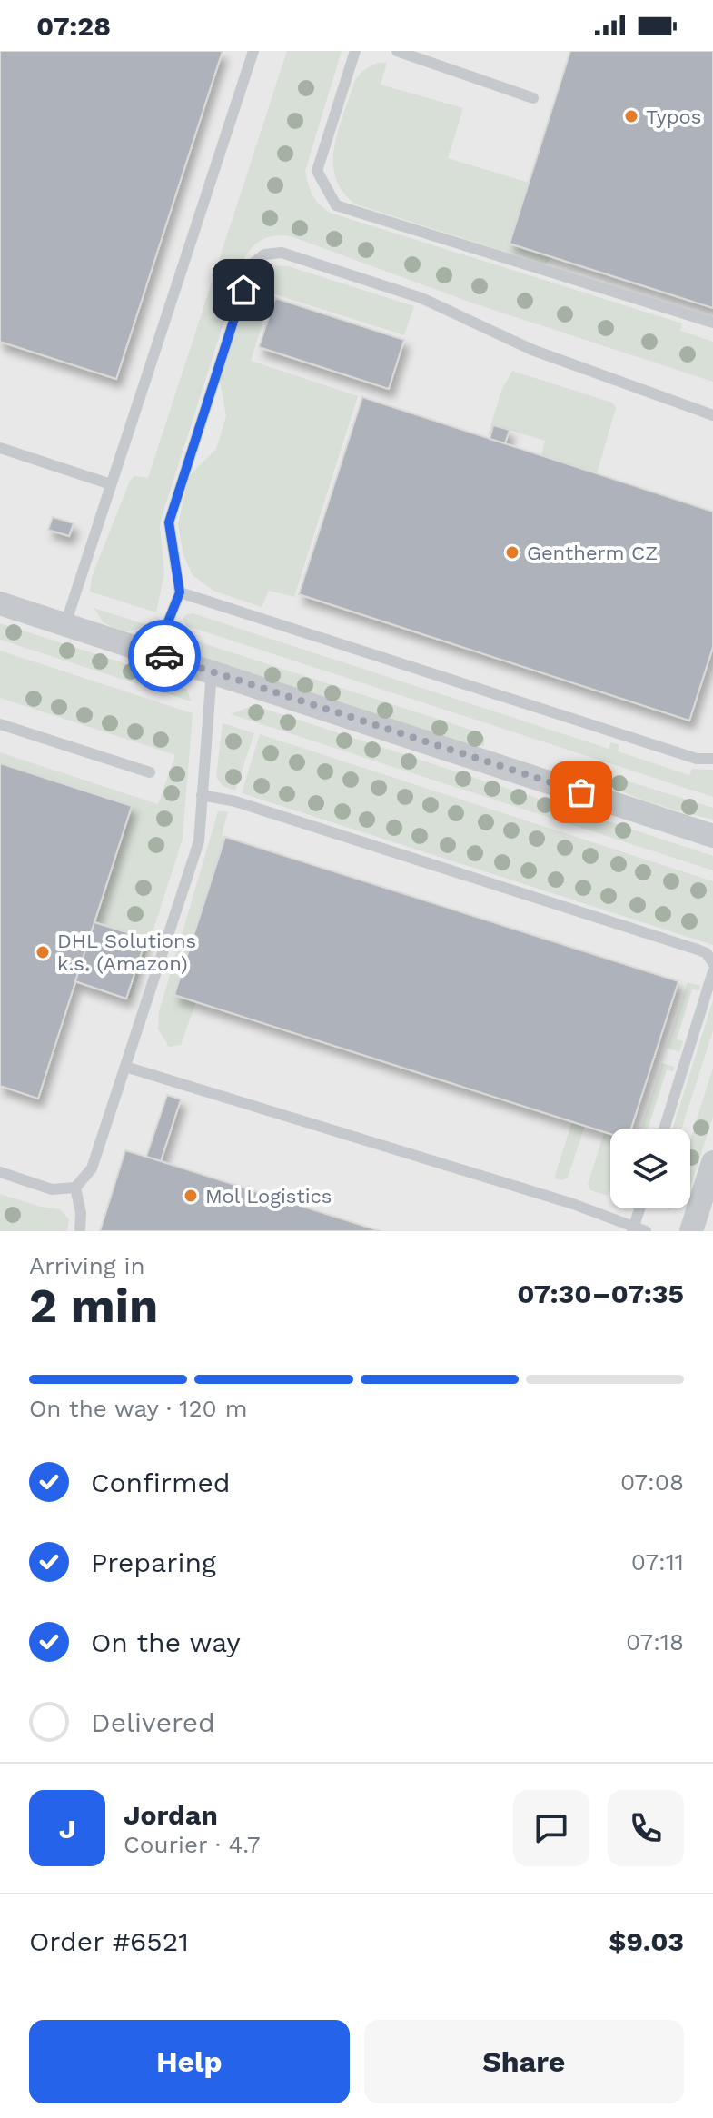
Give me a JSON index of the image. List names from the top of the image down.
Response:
{
  "places": [
    "Typos",
    "Gentherm CZ",
    "DHL Solutions k.s. (Amazon)",
    "Mol Logistics"
  ],
  "page": {
    "status": "07:28",
    "heading": ["2 min", "Arriving in", "07:30–07:35"],
    "panel": [
      "Jordan",
      "Courier · 4.7",
      "Order #6521",
      "$9.03"
    ],
    "bar": "On the way · 120 m",
    "list": [
      ["Confirmed", "07:08"],
      ["Preparing", "07:11"],
      ["On the way", "07:18"],
      "Delivered"
    ],
    "round": "J",
    "buttons": ["Help", "Share"]
  }
}
